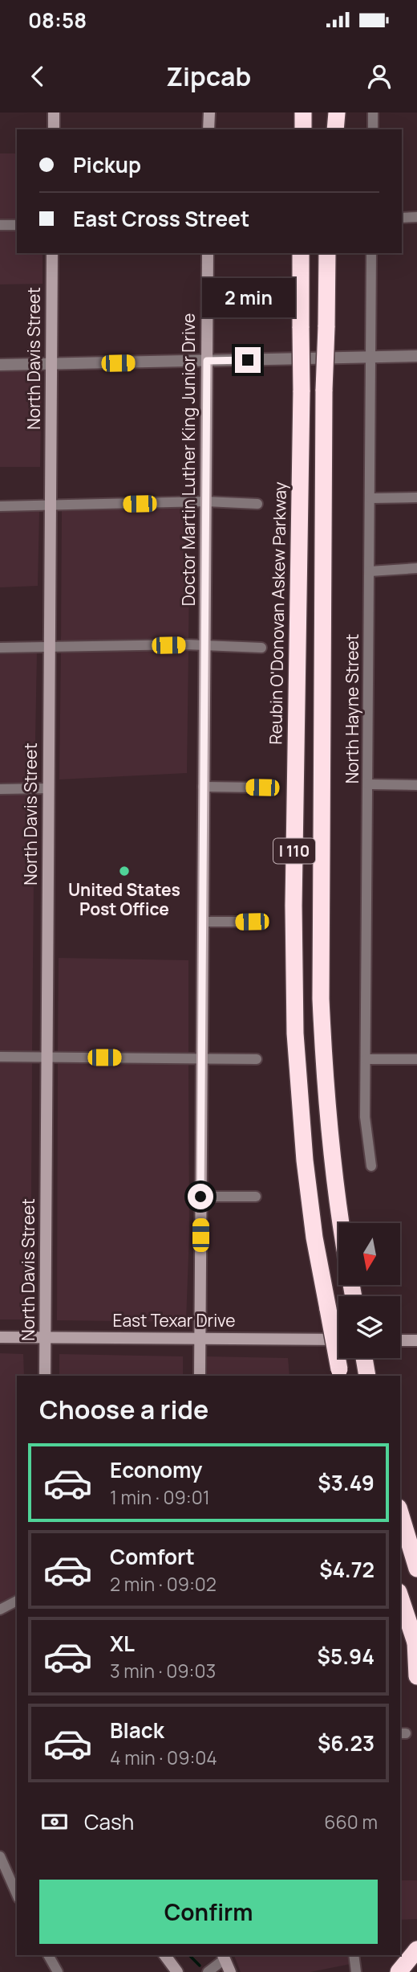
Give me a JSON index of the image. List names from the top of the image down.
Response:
{
  "streets": {
    "highway": ["Reubin O'Donovan Askew Parkway", "I 110"],
    "main road": ["North Davis Street", "Doctor Martin Luther King Junior Drive", "East Texar Drive"],
    "street": ["North Hayne Street"]
  },
  "crossings": [
    ["North Davis Street", "East Texar Drive"],
    ["Doctor Martin Luther King Junior Drive", "East Texar Drive"]
  ],
  "places": ["United States Post Office"],
  "north": "bottom",
  "page": {
    "status": "08:58",
    "header": "Zipcab",
    "banner": ["Pickup", "East Cross Street"],
    "bubble": "2 min",
    "heading": "Choose a ride",
    "list": [
      {
        "name": "Economy",
        "note": "1 min · 09:01",
        "value": "$3.49"
      },
      {
        "name": "Comfort",
        "note": "2 min · 09:02",
        "value": "$4.72"
      },
      {
        "name": "XL",
        "note": "3 min · 09:03",
        "value": "$5.94"
      },
      {
        "name": "Black",
        "note": "4 min · 09:04",
        "value": "$6.23"
      }
    ],
    "pay": ["Cash", "660 m"],
    "buttons": "Confirm"
  }
}
